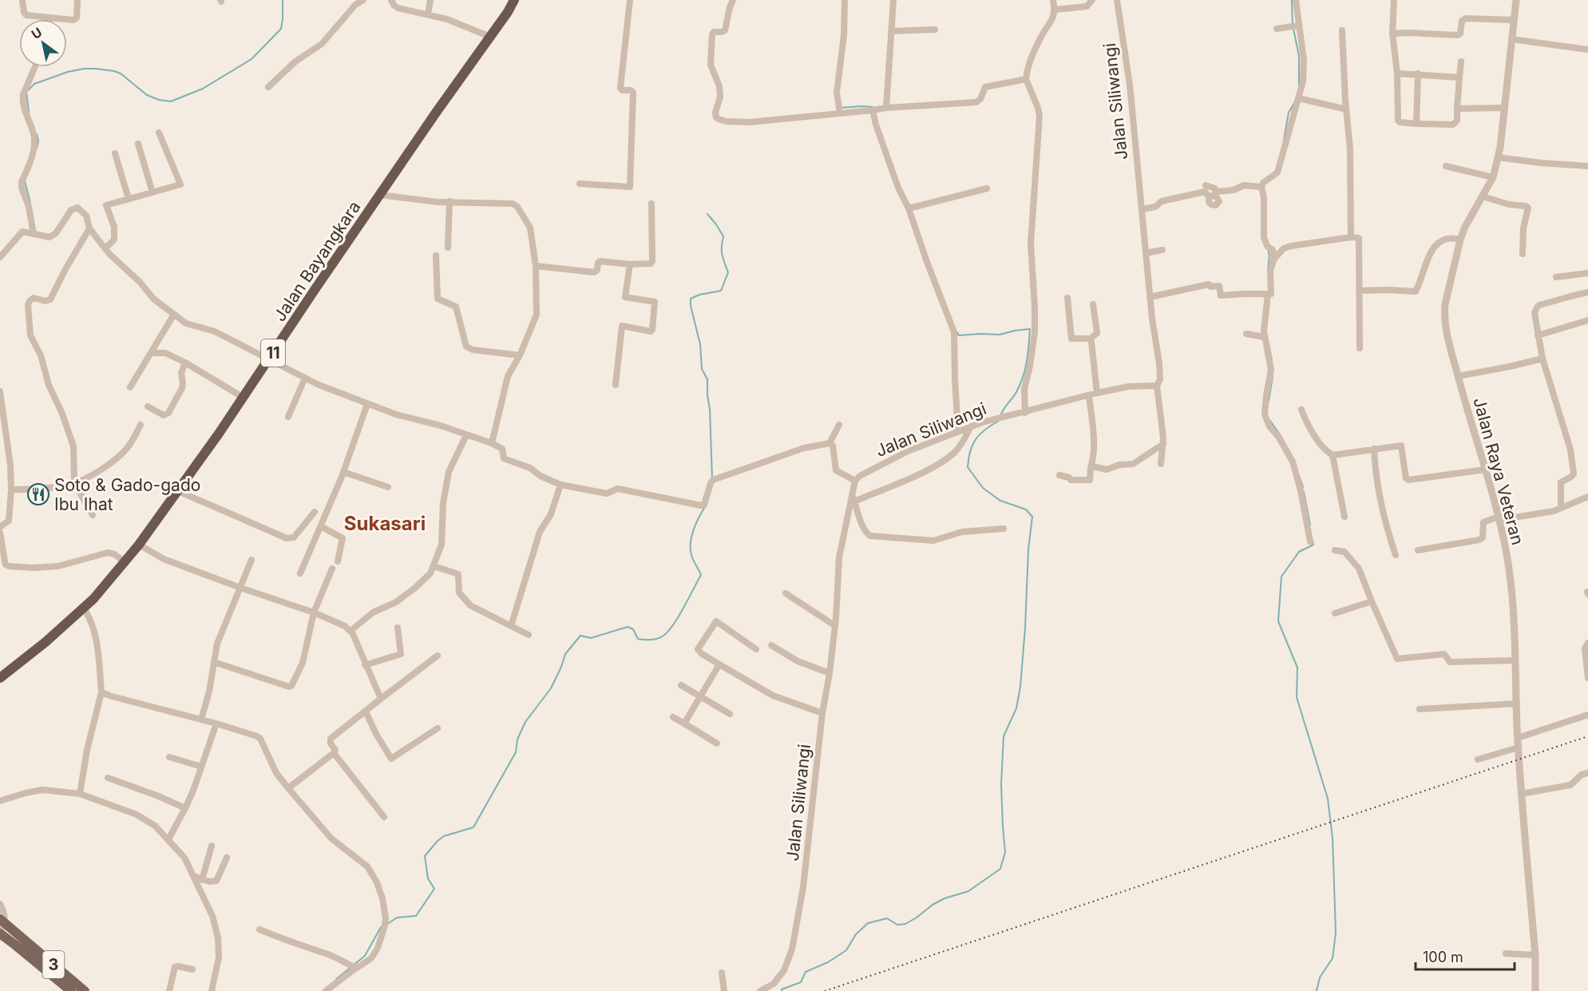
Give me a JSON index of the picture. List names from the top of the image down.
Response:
{
  "streets": {
    "highway": ["Jalan Bayangkara", "11"],
    "main road": ["3"],
    "street": ["Jalan Siliwangi", "Jalan Raya Veteran"]
  },
  "districts": ["Sukasari"],
  "places": {
    "restaurant": ["Soto & Gado-gado Ibu Ihat"]
  },
  "scale_bar": "100 m",
  "north": "top left"
}
